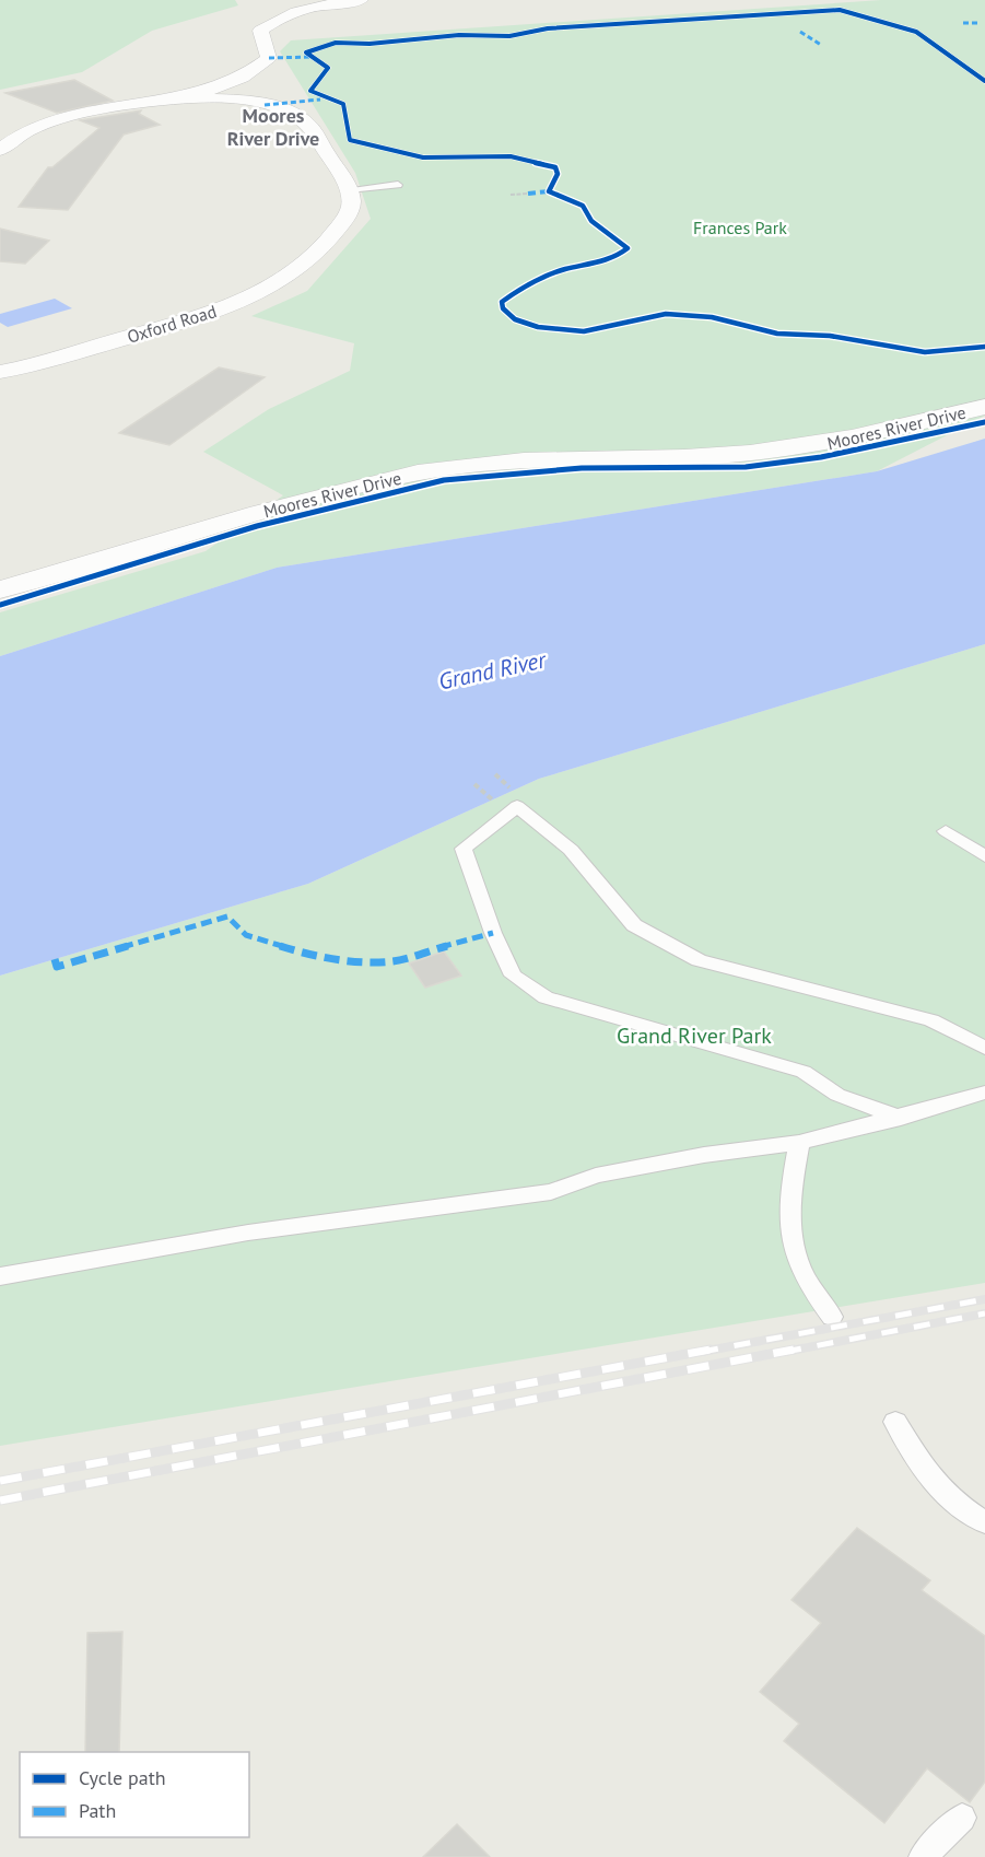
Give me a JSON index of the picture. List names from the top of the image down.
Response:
{
  "streets": {
    "street": ["Oxford Road", "Moores River Drive"]
  },
  "districts": ["Moores River Drive"],
  "water": ["Grand River"],
  "parks": ["Frances Park", "Grand River Park"],
  "legend": ["Cycle path", "Path"]
}
